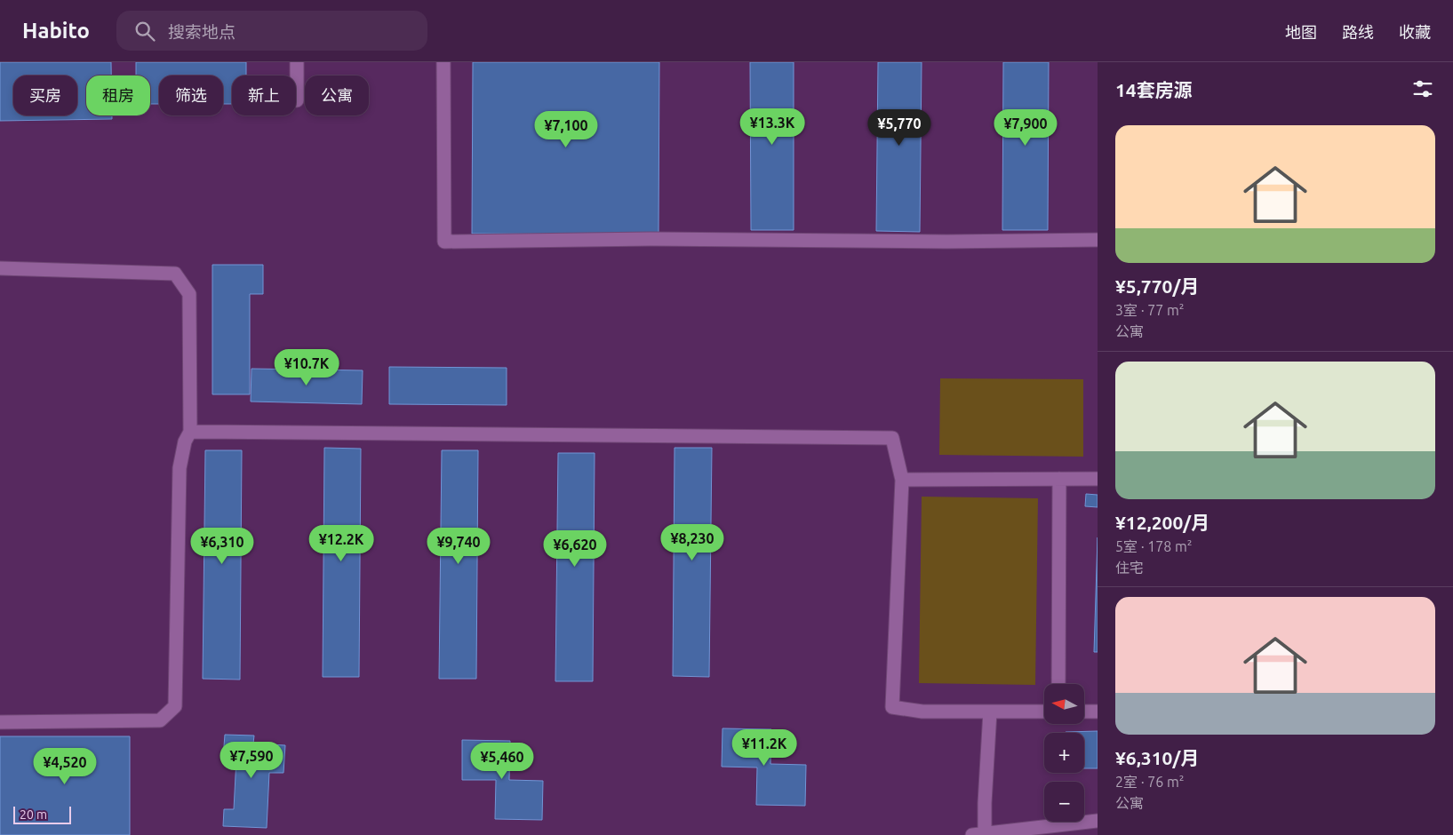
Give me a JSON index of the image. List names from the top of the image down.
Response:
{
  "scale_bar": "20 m",
  "north": "left",
  "page": {
    "header": "Habito",
    "search": "搜索地点",
    "nav": ["地图", "路线", "收藏"],
    "heading": "14套房源",
    "chip": [
      "买房",
      "租房",
      "筛选",
      "新上",
      "公寓"
    ],
    "price": [
      "¥13.3K",
      "¥5,770",
      "¥7,900",
      "¥7,100",
      "¥10.7K",
      "¥8,230",
      "¥12.2K",
      "¥6,310",
      "¥9,740",
      "¥6,620",
      "¥11.2K",
      "¥7,590",
      "¥5,460",
      "¥4,520"
    ],
    "list": [
      {
        "name": "¥5,770/月",
        "note": "3室 · 77 m² · 公寓"
      },
      {
        "name": "¥12,200/月",
        "note": "5室 · 178 m² · 住宅"
      },
      {
        "name": "¥6,310/月",
        "note": "2室 · 76 m² · 公寓"
      }
    ],
    "map_buttons": ["+", "−"],
    "scale": "20 m"
  }
}
